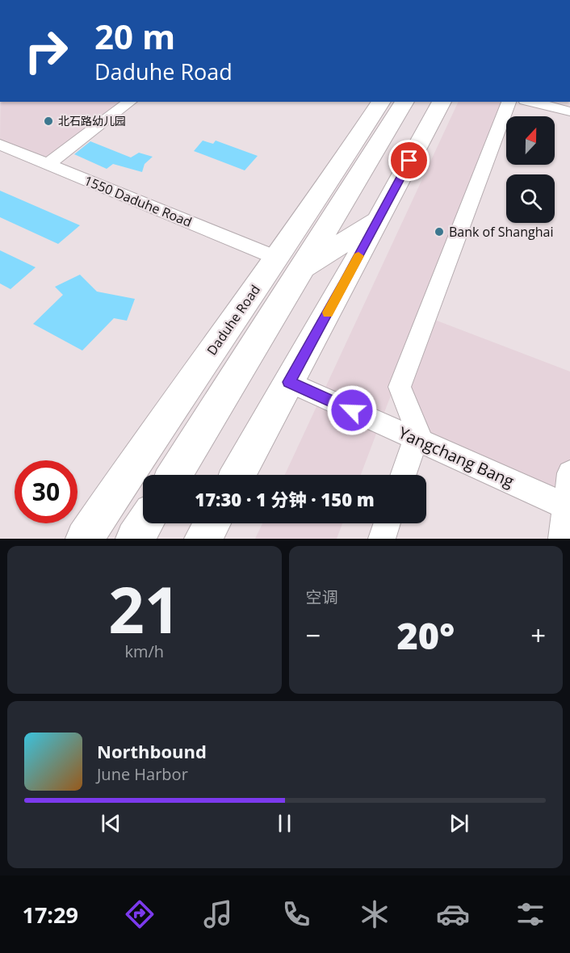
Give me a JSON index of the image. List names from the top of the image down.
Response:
{
  "streets": {
    "main road": ["Daduhe Road"],
    "street": ["1550 Daduhe Road", "Yangchang Bang"]
  },
  "crossings": [
    ["1550 Daduhe Road", "Daduhe Road"]
  ],
  "places": ["北石路幼儿园", "Bank of Shanghai"],
  "north": "top",
  "page": {
    "turn": ["20 m", "Daduhe Road"],
    "limit": "30",
    "trip": "17:30 · 1 分钟 · 150 m",
    "tile": [
      ["21", "km/h"],
      "空调"
    ],
    "heat": ["−", "20°", "+"],
    "song": ["Northbound", "June Harbor"],
    "tabs": "17:29"
  }
}
